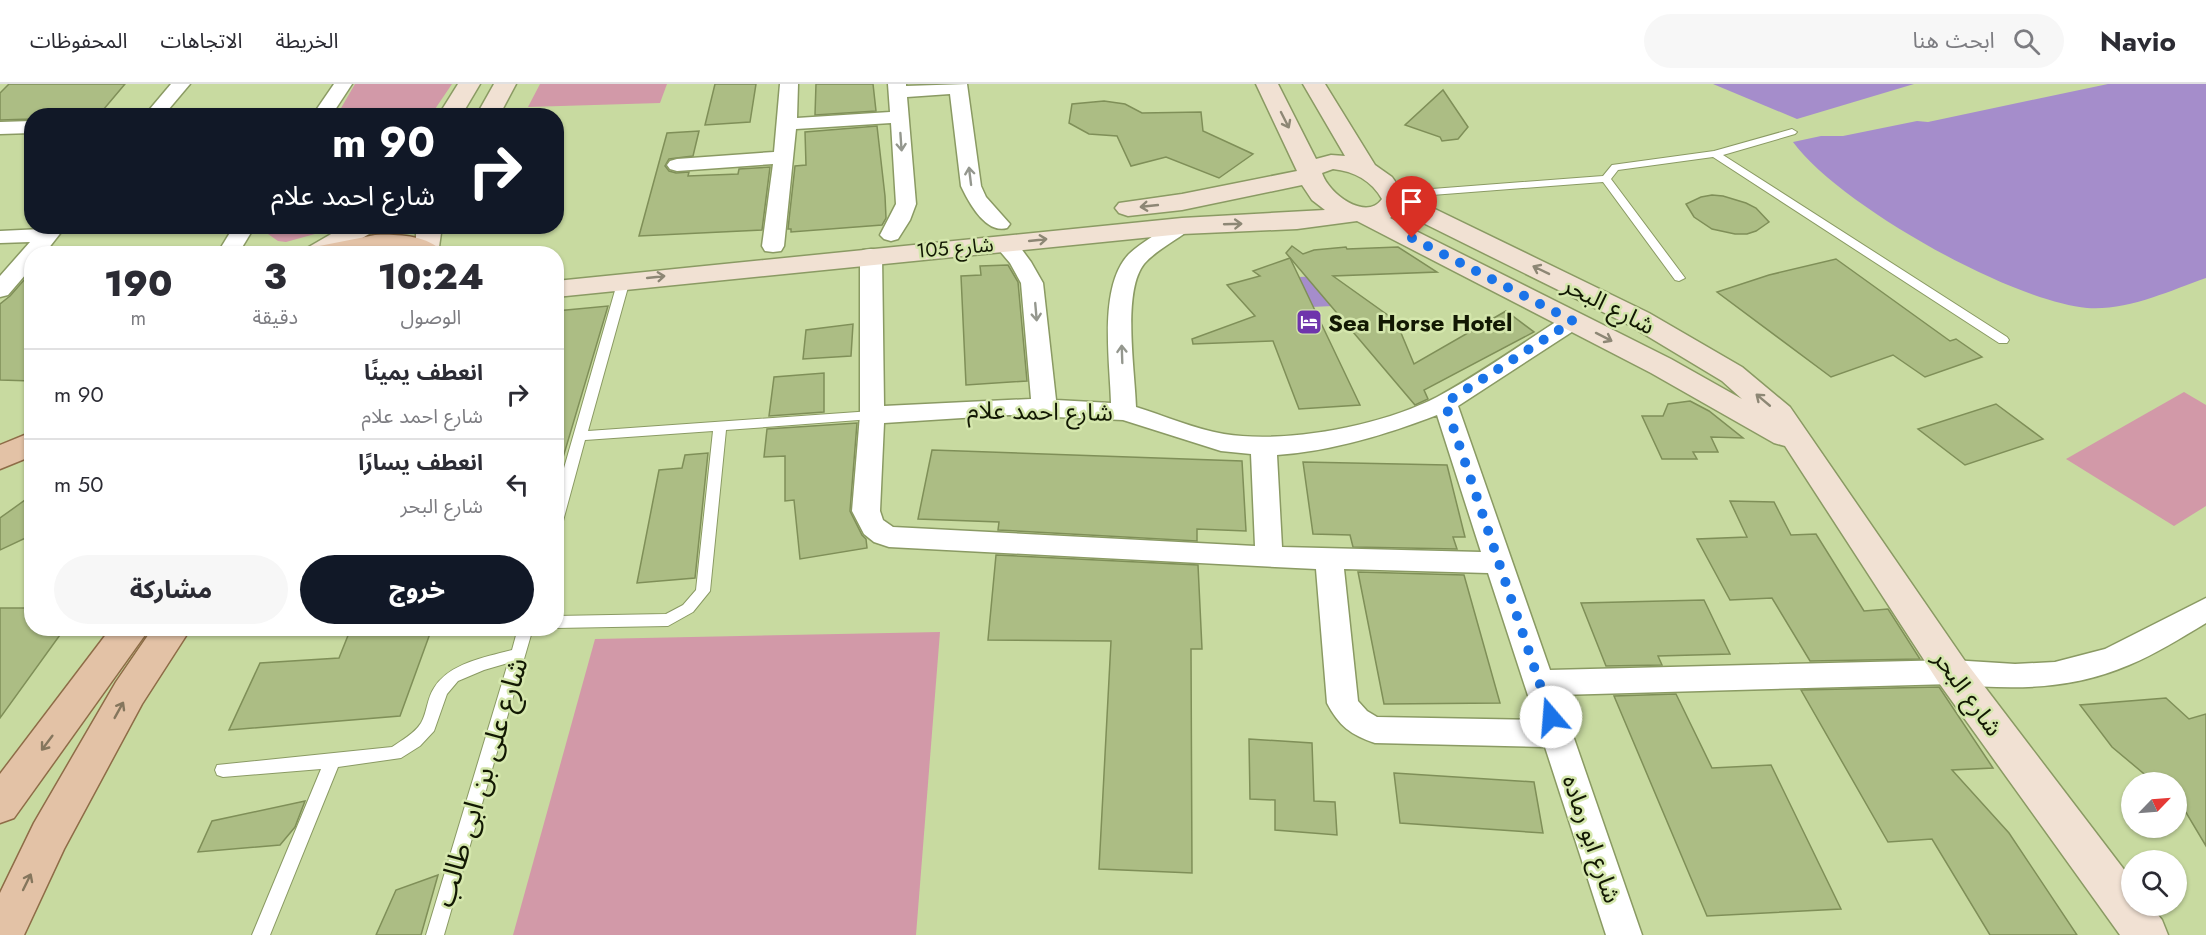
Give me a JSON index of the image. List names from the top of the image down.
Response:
{
  "streets": {
    "main road": ["شارع 105", "شارع البحر"],
    "street": ["شارع احمد علام", "شارع ابو رماده"],
    "lane": ["شارع على بن ابى طالب"]
  },
  "crossings": [
    ["شارع 105", "شارع البحر"],
    ["شارع البحر", "شارع احمد علام"],
    ["شارع احمد علام", "شارع ابو رماده"]
  ],
  "places": {
    "hotel": ["Sea Horse Hotel"]
  },
  "north": "top right",
  "page": {
    "header": "Navio",
    "search": "ابحث هنا",
    "nav": ["الخريطة", "الاتجاهات", "المحفوظات"],
    "turn": ["90 m", "شارع احمد علام"],
    "eta": [
      "10:24",
      "الوصول",
      "3",
      "دقيقة",
      "190",
      "m"
    ],
    "list": [
      {
        "name": "انعطف يمينًا",
        "note": "شارع احمد علام",
        "value": "90 m"
      },
      {
        "name": "انعطف يسارًا",
        "note": "شارع البحر",
        "value": "50 m"
      }
    ],
    "buttons": ["خروج", "مشاركة"]
  }
}
